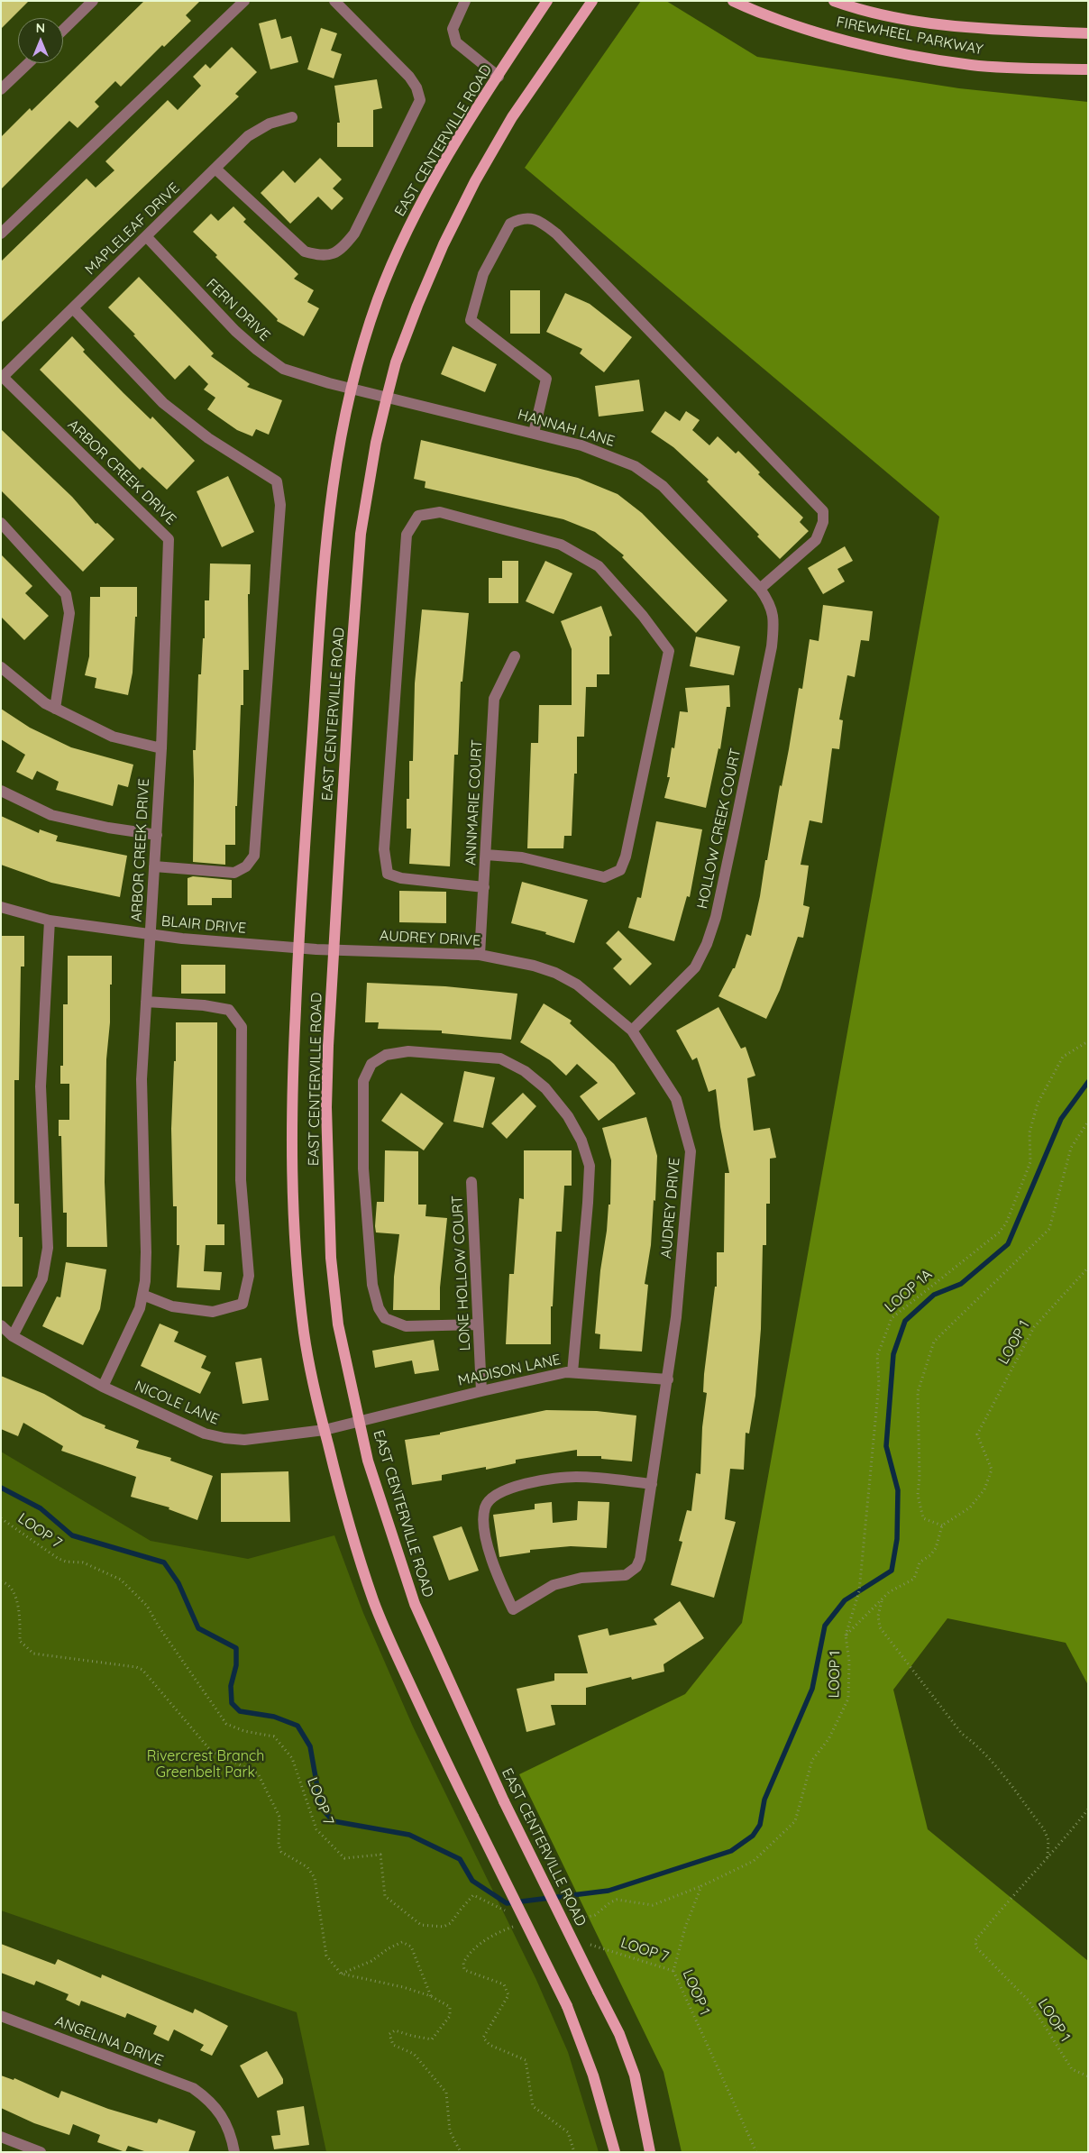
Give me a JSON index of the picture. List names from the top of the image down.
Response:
{
  "streets": {
    "main road": ["FIREWHEEL PARKWAY", "EAST CENTERVILLE ROAD"],
    "street": [
      "MAPLELEAF DRIVE",
      "FERN DRIVE",
      "HANNAH LANE",
      "ARBOR CREEK DRIVE",
      "ANNMARIE COURT",
      "HOLLOW CREEK COURT",
      "BLAIR DRIVE",
      "AUDREY DRIVE",
      "LONE HOLLOW COURT",
      "MADISON LANE",
      "NICOLE LANE",
      "ANGELINA DRIVE"
    ],
    "path": ["LOOP 1A", "LOOP 1", "LOOP 7"]
  },
  "crossings": [
    ["EAST CENTERVILLE ROAD", "FERN DRIVE"],
    ["EAST CENTERVILLE ROAD", "HANNAH LANE"],
    ["EAST CENTERVILLE ROAD", "BLAIR DRIVE"],
    ["EAST CENTERVILLE ROAD", "AUDREY DRIVE"],
    ["EAST CENTERVILLE ROAD", "MADISON LANE"],
    ["EAST CENTERVILLE ROAD", "NICOLE LANE"],
    ["MAPLELEAF DRIVE", "FERN DRIVE"],
    ["MAPLELEAF DRIVE", "ARBOR CREEK DRIVE"],
    ["FERN DRIVE", "HANNAH LANE"],
    ["HANNAH LANE", "HOLLOW CREEK COURT"],
    ["ARBOR CREEK DRIVE", "BLAIR DRIVE"],
    ["ARBOR CREEK DRIVE", "NICOLE LANE"],
    ["ANNMARIE COURT", "AUDREY DRIVE"],
    ["HOLLOW CREEK COURT", "AUDREY DRIVE"],
    ["BLAIR DRIVE", "AUDREY DRIVE"],
    ["AUDREY DRIVE", "MADISON LANE"],
    ["LONE HOLLOW COURT", "MADISON LANE"],
    ["LOOP 1A", "LOOP 1"],
    ["LOOP 1", "LOOP 7"],
    ["MADISON LANE", "NICOLE LANE"]
  ],
  "parks": ["Rivercrest Branch Greenbelt Park"],
  "north": "top"
}
